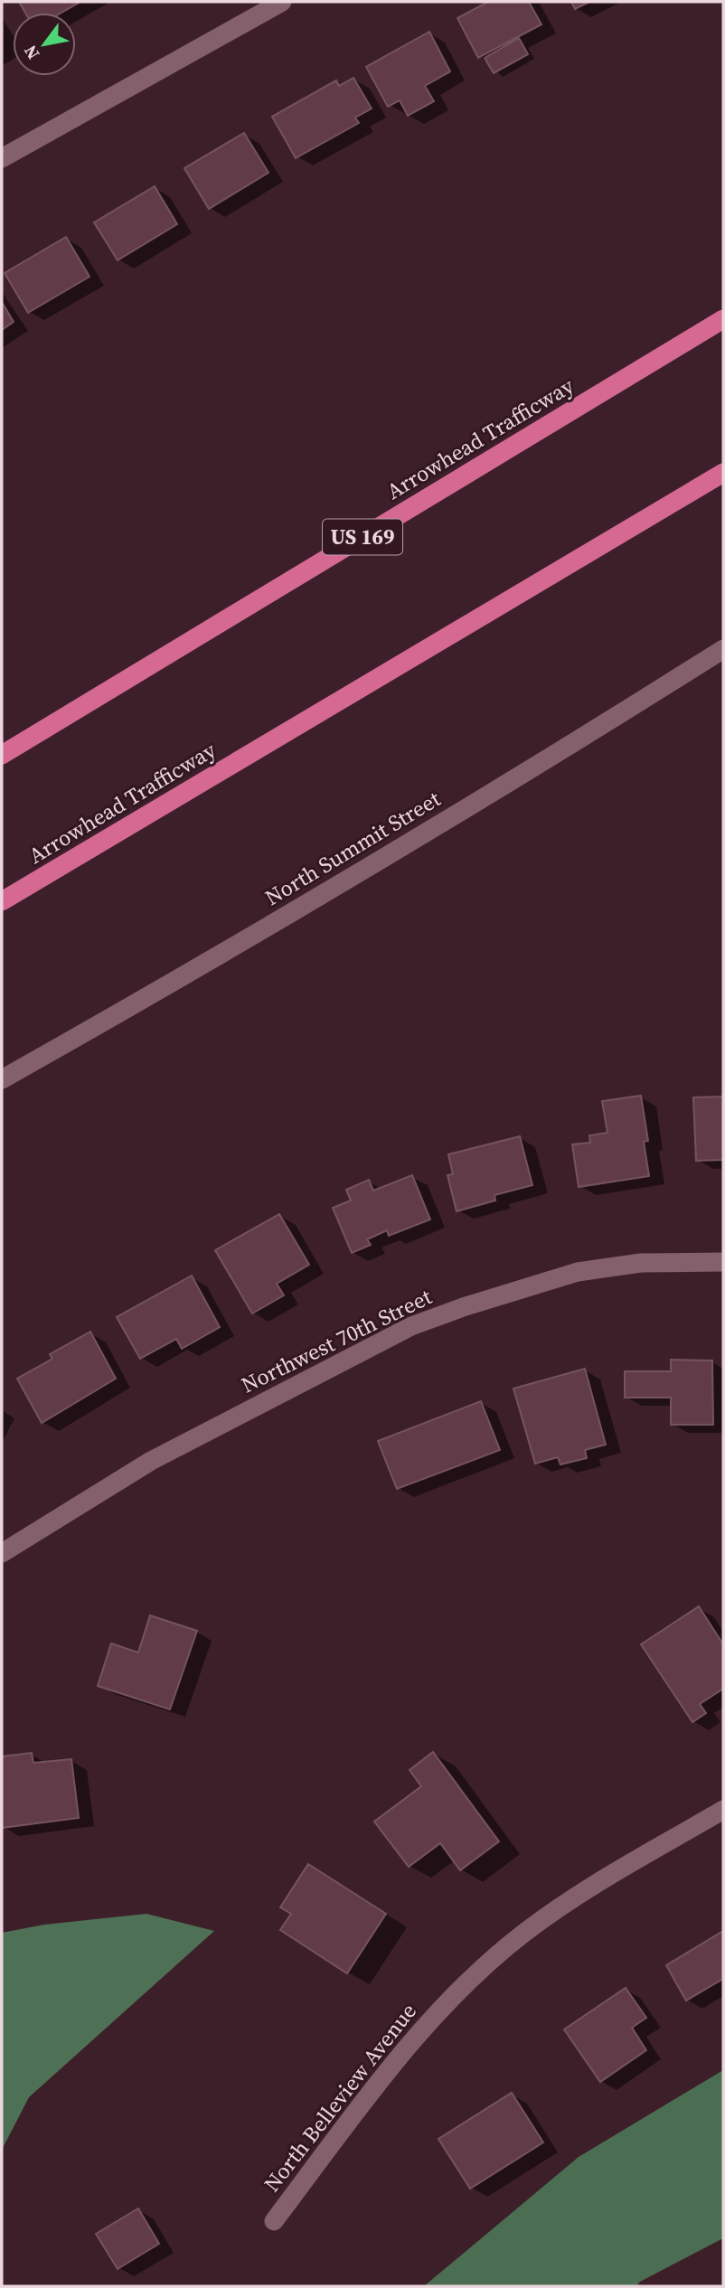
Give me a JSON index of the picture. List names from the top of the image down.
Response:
{
  "streets": {
    "highway": ["Arrowhead Trafficway", "US 169"],
    "street": ["North Summit Street", "Northwest 70th Street", "North Belleview Avenue"]
  },
  "north": "bottom left"
}
